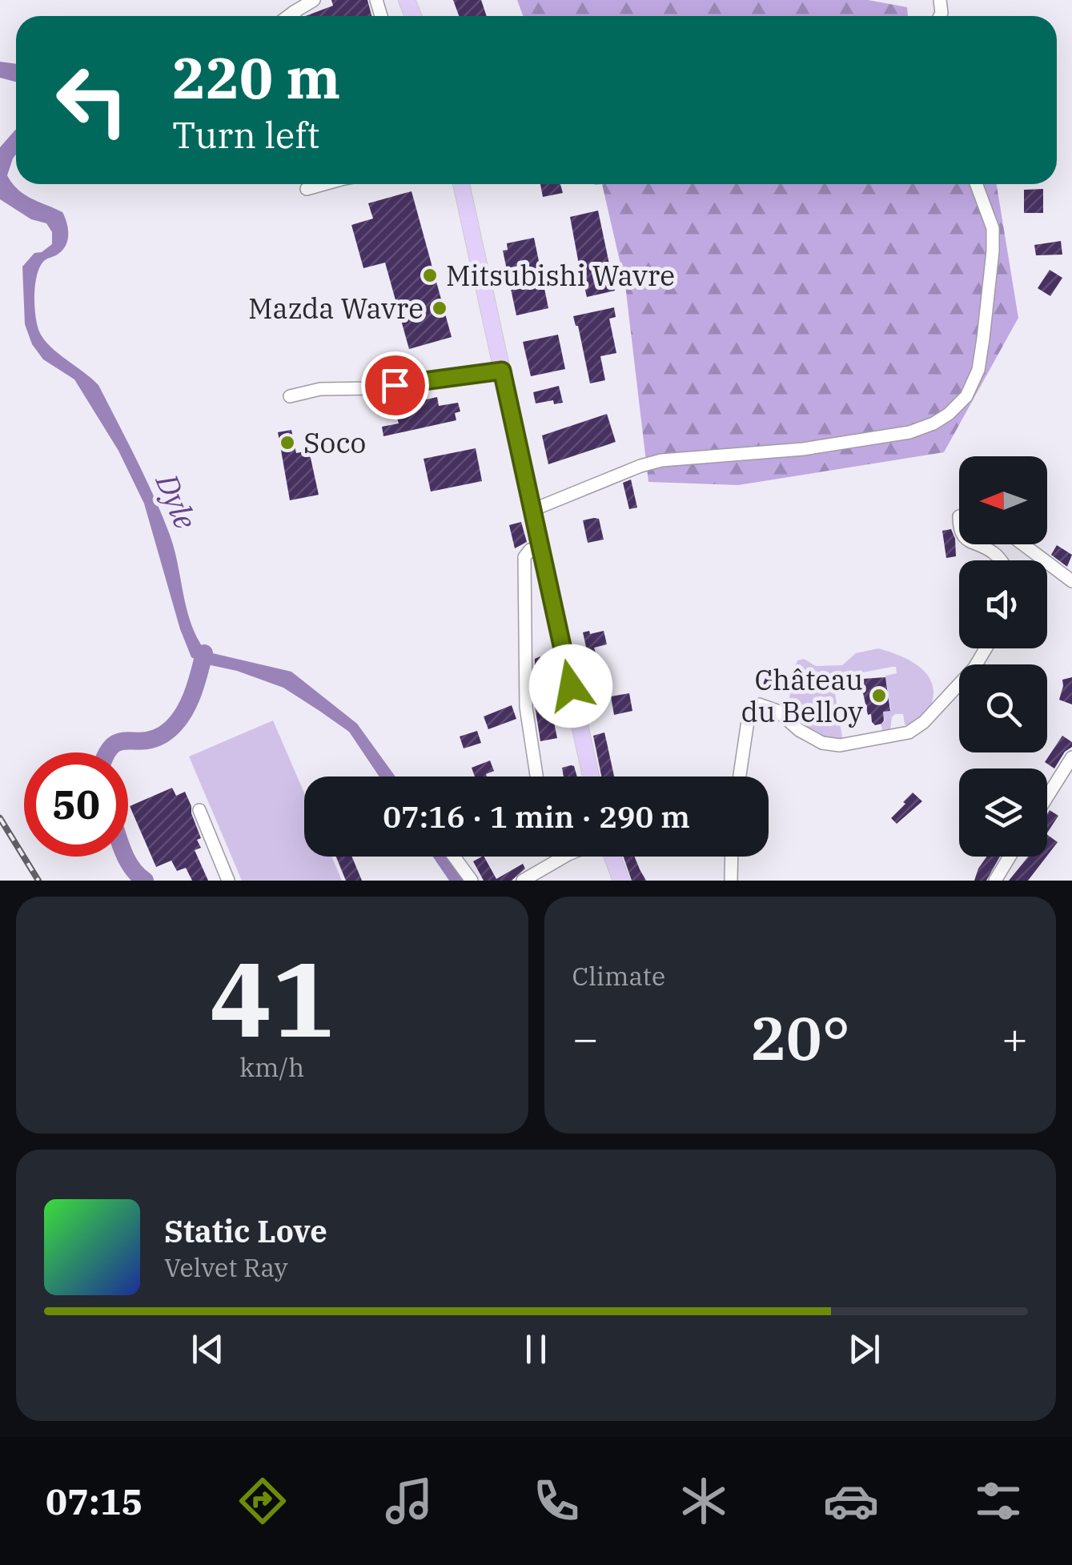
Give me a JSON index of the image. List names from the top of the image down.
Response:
{
  "water": ["Dyle"],
  "places": [
    "Mitsubishi Wavre",
    "Mazda Wavre",
    "Soco",
    "Château du Belloy"
  ],
  "north": "left",
  "page": {
    "turn": ["220 m", "Turn left"],
    "limit": "50",
    "trip": "07:16 · 1 min · 290 m",
    "tile": [
      ["41", "km/h"],
      "Climate"
    ],
    "heat": ["−", "20°", "+"],
    "song": ["Static Love", "Velvet Ray"],
    "tabs": "07:15"
  }
}
